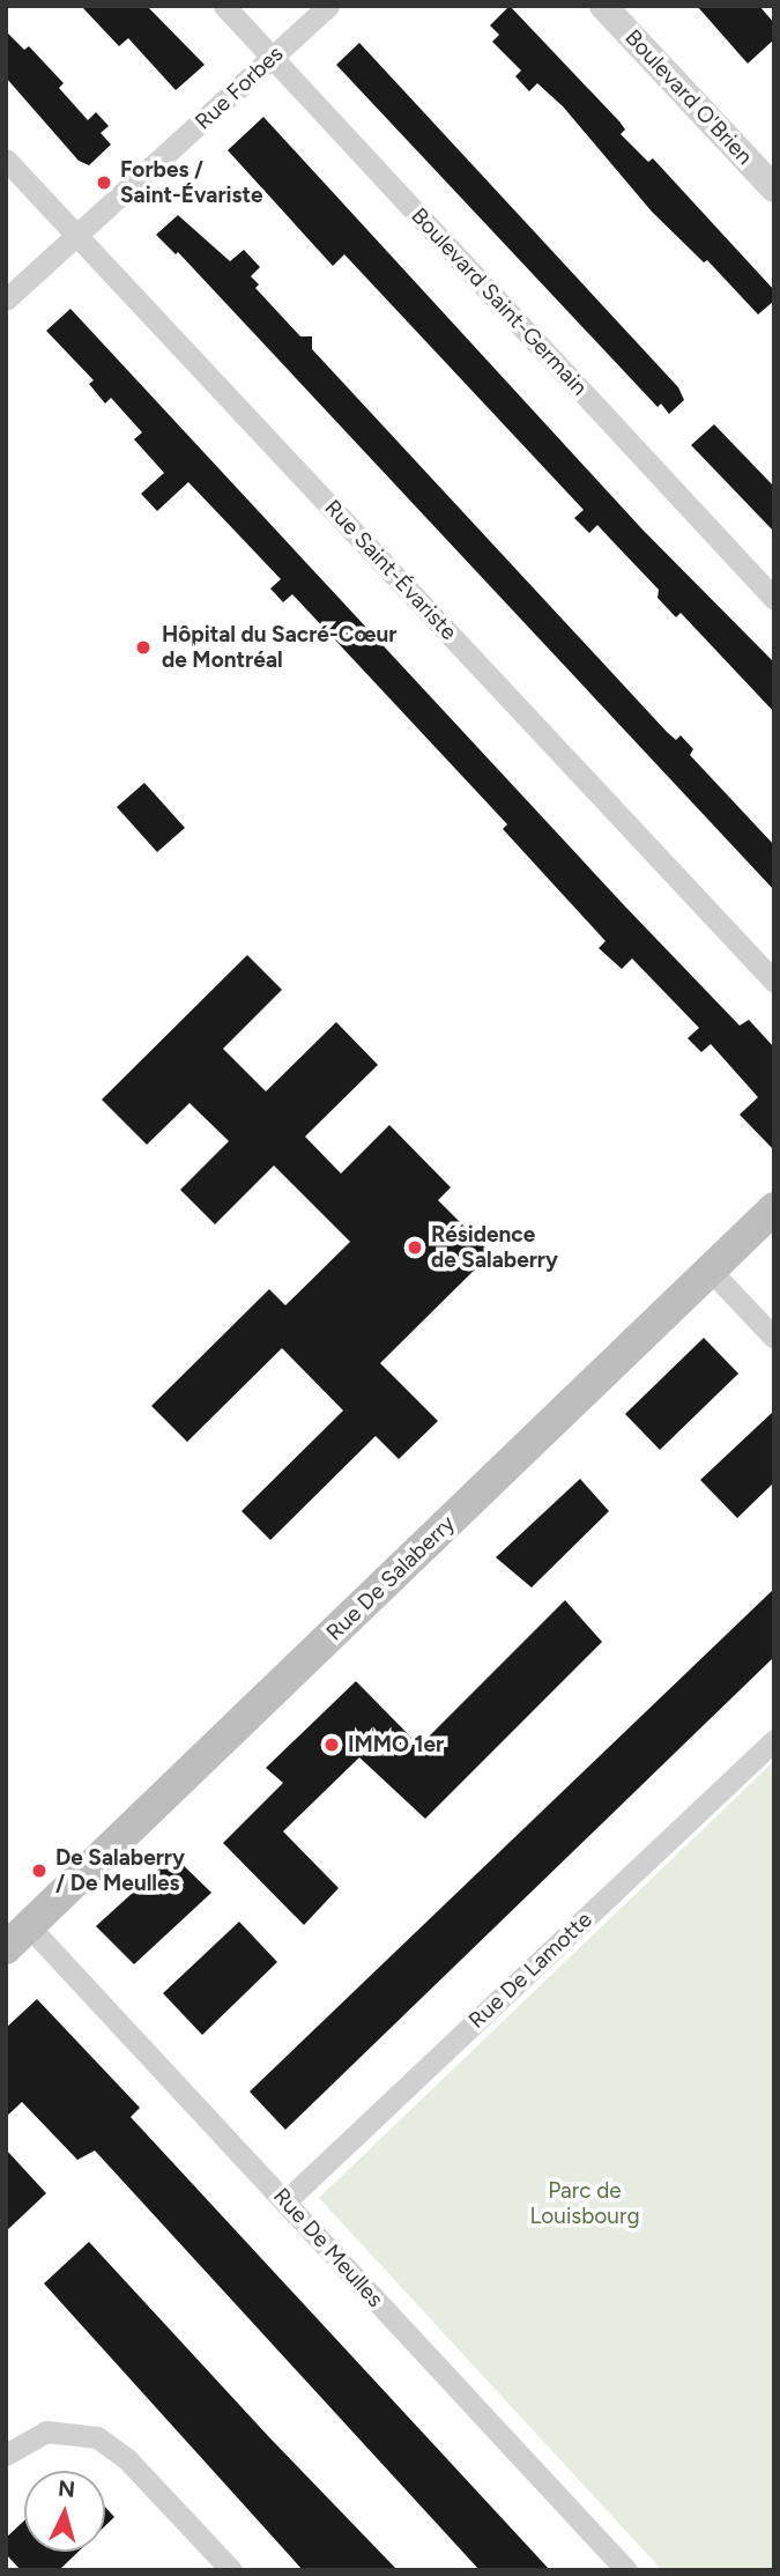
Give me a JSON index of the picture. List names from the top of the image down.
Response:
{
  "streets": {
    "main road": ["Rue De Salaberry"],
    "street": [
      "Rue Forbes",
      "Boulevard O'Brien",
      "Boulevard Saint-Germain",
      "Rue Saint-Évariste",
      "Rue De Lamotte",
      "Rue De Meulles"
    ]
  },
  "crossings": [
    ["Rue Forbes", "Boulevard Saint-Germain"],
    ["Rue Forbes", "Rue Saint-Évariste"],
    ["Rue De Salaberry", "Rue De Meulles"],
    ["Rue De Lamotte", "Rue De Meulles"]
  ],
  "parks": ["Parc de Louisbourg"],
  "places": [
    "Forbes / Saint-Évariste",
    "Hôpital du Sacré-Cœur de Montréal",
    "Résidence de Salaberry",
    "IMMO 1er",
    "De Salaberry / De Meulles"
  ],
  "north": "top"
}
